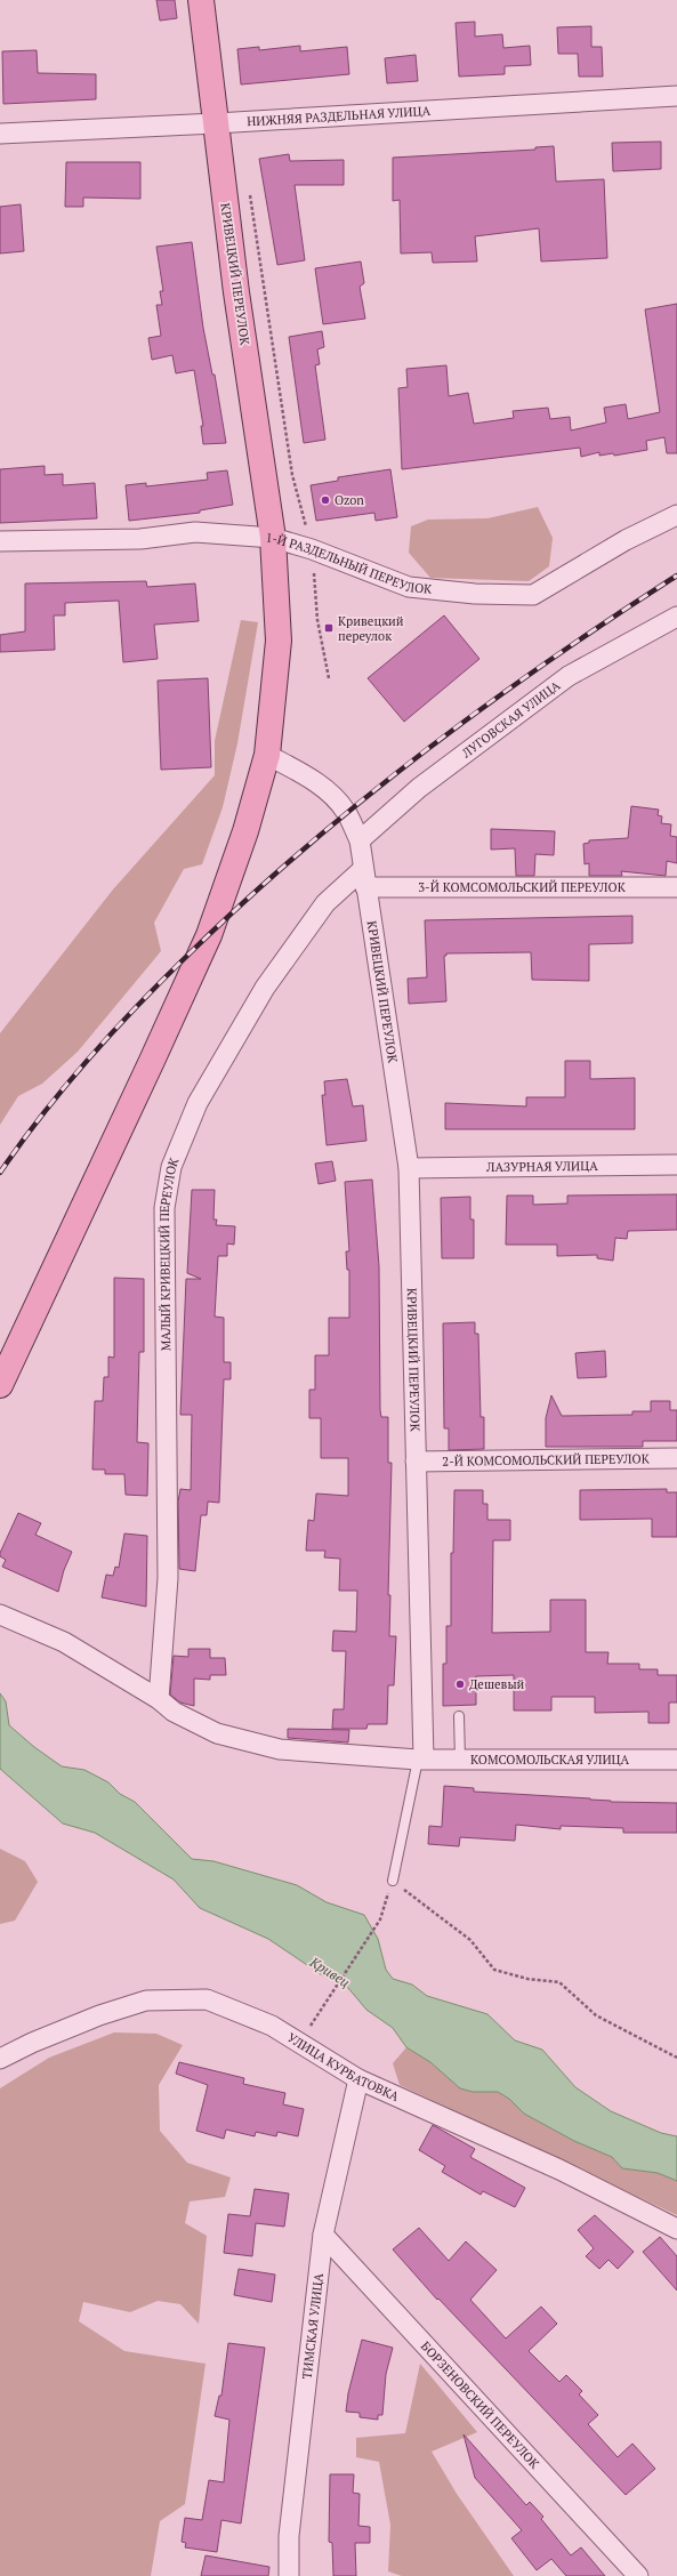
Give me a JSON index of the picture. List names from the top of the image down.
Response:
{
  "streets": {
    "main road": ["КРИВЕЦКИЙ ПЕРЕУЛОК"],
    "street": [
      "НИЖНЯЯ РАЗДЕЛЬНАЯ УЛИЦА",
      "1-Й РАЗДЕЛЬНЫЙ ПЕРЕУЛОК",
      "ЛУГОВСКАЯ УЛИЦА",
      "3-Й КОМСОМОЛЬСКИЙ ПЕРЕУЛОК",
      "ЛАЗУРНАЯ УЛИЦА",
      "МАЛЫЙ КРИВЕЦКИЙ ПЕРЕУЛОК",
      "2-Й КОМСОМОЛЬСКИЙ ПЕРЕУЛОК",
      "КОМСОМОЛЬСКАЯ УЛИЦА",
      "УЛИЦА КУРБАТОВКА",
      "ТИМСКАЯ УЛИЦА",
      "БОРЗЕНОВСКИЙ ПЕРЕУЛОК"
    ]
  },
  "crossings": [
    ["НИЖНЯЯ РАЗДЕЛЬНАЯ УЛИЦА", "КРИВЕЦКИЙ ПЕРЕУЛОК"],
    ["КРИВЕЦКИЙ ПЕРЕУЛОК", "1-Й РАЗДЕЛЬНЫЙ ПЕРЕУЛОК"],
    ["КРИВЕЦКИЙ ПЕРЕУЛОК", "ЛУГОВСКАЯ УЛИЦА"],
    ["КРИВЕЦКИЙ ПЕРЕУЛОК", "3-Й КОМСОМОЛЬСКИЙ ПЕРЕУЛОК"],
    ["КРИВЕЦКИЙ ПЕРЕУЛОК", "ЛАЗУРНАЯ УЛИЦА"],
    ["КРИВЕЦКИЙ ПЕРЕУЛОК", "МАЛЫЙ КРИВЕЦКИЙ ПЕРЕУЛОК"],
    ["КРИВЕЦКИЙ ПЕРЕУЛОК", "2-Й КОМСОМОЛЬСКИЙ ПЕРЕУЛОК"],
    ["КРИВЕЦКИЙ ПЕРЕУЛОК", "КОМСОМОЛЬСКАЯ УЛИЦА"],
    ["3-Й КОМСОМОЛЬСКИЙ ПЕРЕУЛОК", "МАЛЫЙ КРИВЕЦКИЙ ПЕРЕУЛОК"],
    ["МАЛЫЙ КРИВЕЦКИЙ ПЕРЕУЛОК", "КОМСОМОЛЬСКАЯ УЛИЦА"],
    ["УЛИЦА КУРБАТОВКА", "ТИМСКАЯ УЛИЦА"],
    ["ТИМСКАЯ УЛИЦА", "БОРЗЕНОВСКИЙ ПЕРЕУЛОК"]
  ],
  "water": ["Кривец"],
  "places": {
    "other": ["Ozon", "Дешевый"],
    "transit": ["Кривецкий переулок"]
  }
}
